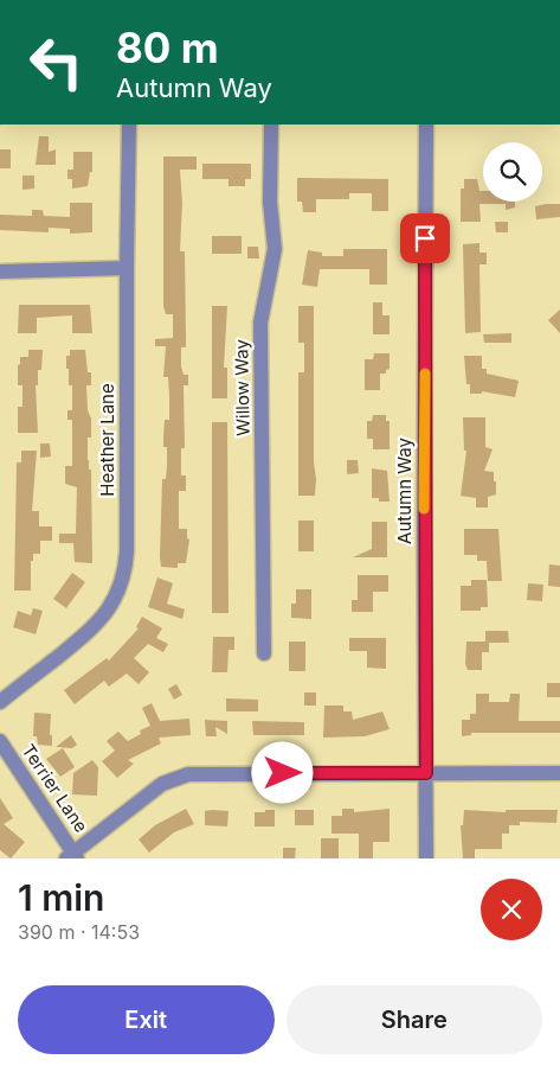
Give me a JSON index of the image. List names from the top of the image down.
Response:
{
  "streets": {
    "street": [
      "Willow Way",
      "Heather Lane",
      "Autumn Way",
      "Terrier Lane"
    ]
  },
  "page": {
    "turn": ["80 m", "Autumn Way"],
    "heading": ["1 min", "390 m · 14:53"],
    "buttons": ["Exit", "Share"]
  }
}
